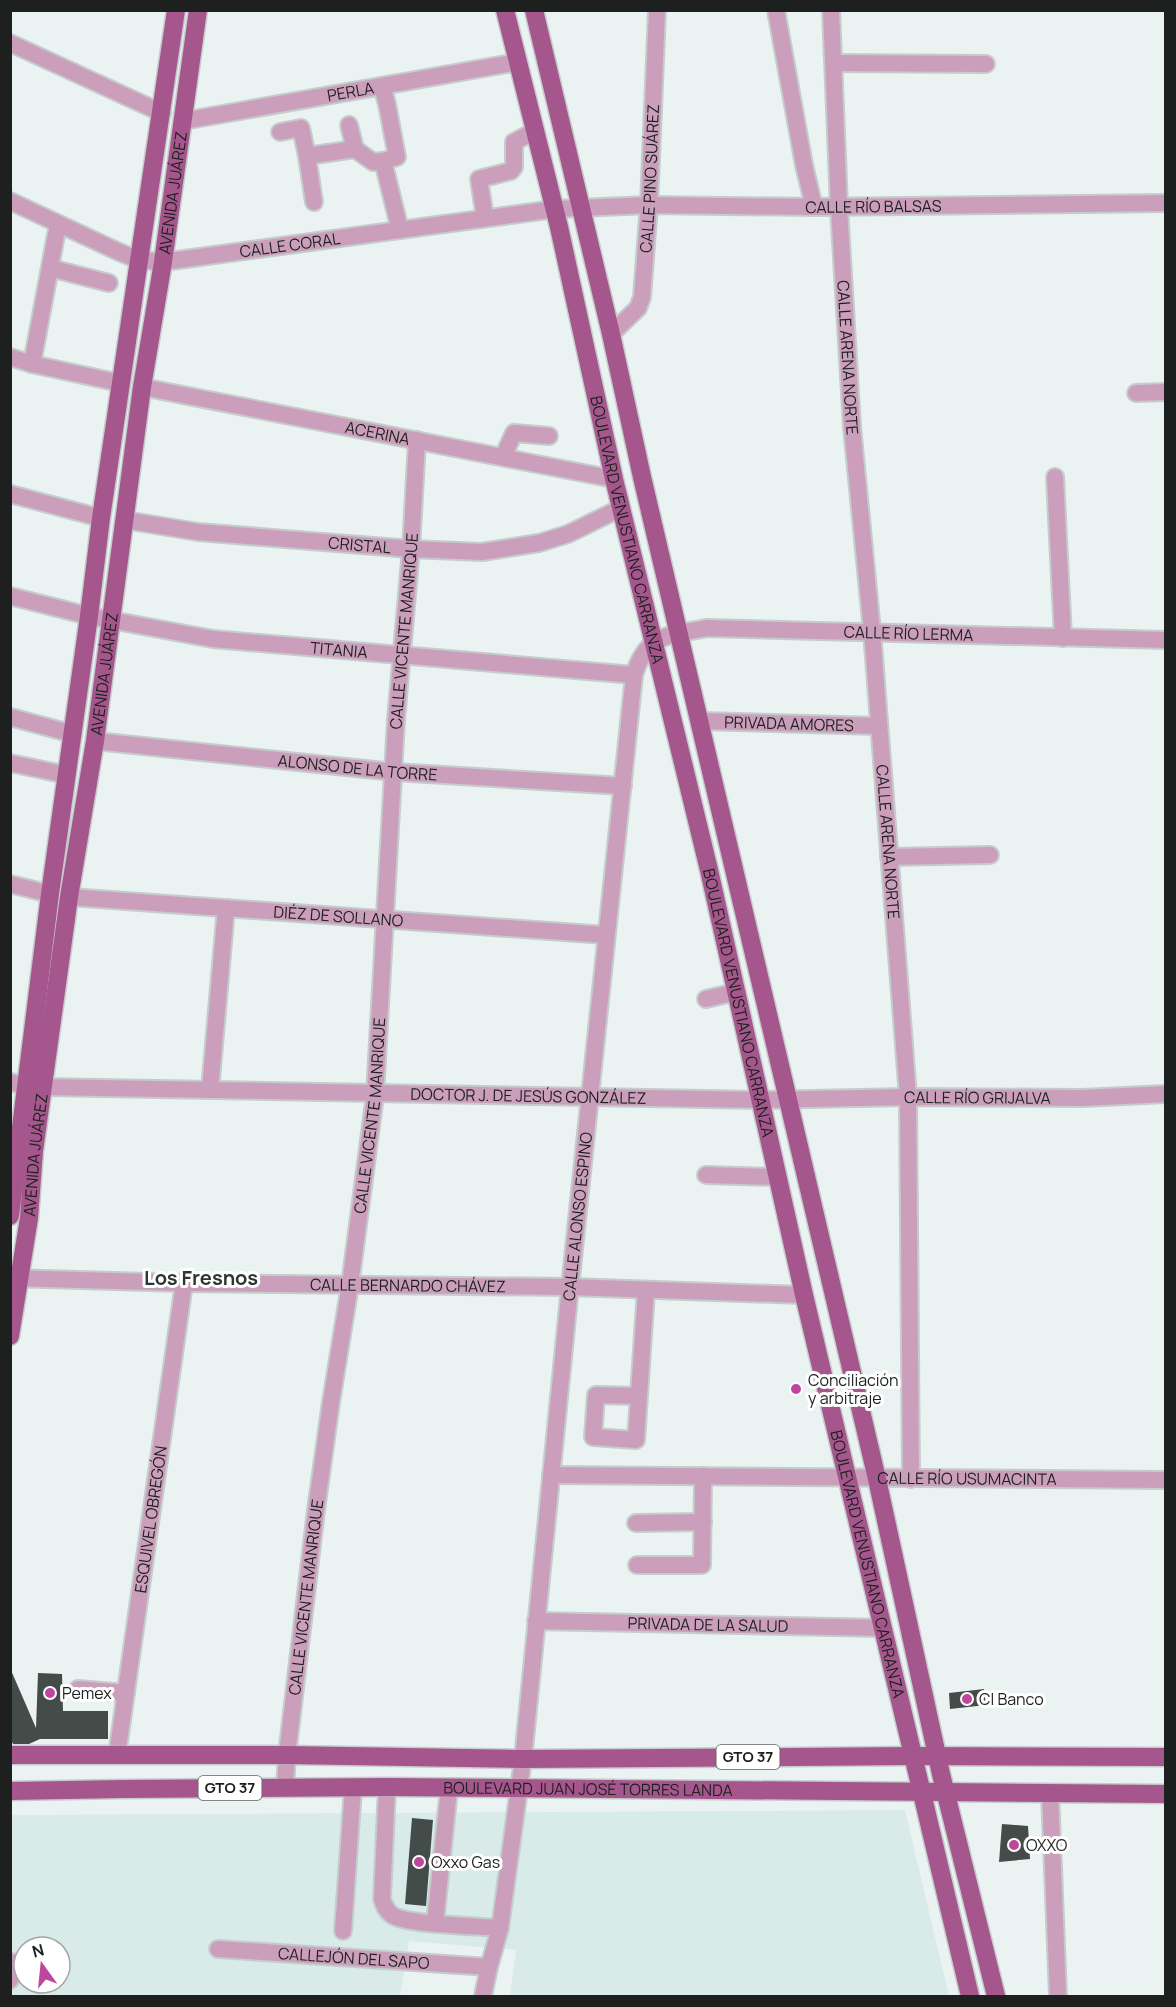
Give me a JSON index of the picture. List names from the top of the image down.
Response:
{
  "streets": {
    "main road": [
      "AVENIDA JUÁREZ",
      "BOULEVARD VENUSTIANO CARRANZA",
      "GTO 37",
      "BOULEVARD JUAN JOSÉ TORRES LANDA"
    ],
    "street": [
      "PERLA",
      "CALLE PINO SUÁREZ",
      "CALLE RÍO BALSAS",
      "CALLE CORAL",
      "CALLE ARENA NORTE",
      "ACERINA",
      "CRISTAL",
      "CALLE VICENTE MANRIQUE",
      "CALLE RÍO LERMA",
      "TITANIA",
      "PRIVADA AMORES",
      "ALONSO DE LA TORRE",
      "DIÉZ DE SOLLANO",
      "DOCTOR J. DE JESÚS GONZÁLEZ",
      "CALLE RÍO GRIJALVA",
      "CALLE ALONSO ESPINO",
      "CALLE BERNARDO CHÁVEZ",
      "CALLE RÍO USUMACINTA",
      "ESQUIVEL OBREGÓN",
      "PRIVADA DE LA SALUD",
      "CALLEJÓN DEL SAPO"
    ]
  },
  "crossings": [
    ["PERLA", "AVENIDA JUÁREZ"],
    ["PERLA", "BOULEVARD VENUSTIANO CARRANZA"],
    ["CALLE PINO SUÁREZ", "CALLE RÍO BALSAS"],
    ["CALLE PINO SUÁREZ", "BOULEVARD VENUSTIANO CARRANZA"],
    ["AVENIDA JUÁREZ", "CALLE CORAL"],
    ["AVENIDA JUÁREZ", "ACERINA"],
    ["AVENIDA JUÁREZ", "CRISTAL"],
    ["AVENIDA JUÁREZ", "TITANIA"],
    ["AVENIDA JUÁREZ", "ALONSO DE LA TORRE"],
    ["AVENIDA JUÁREZ", "DIÉZ DE SOLLANO"],
    ["AVENIDA JUÁREZ", "DOCTOR J. DE JESÚS GONZÁLEZ"],
    ["AVENIDA JUÁREZ", "CALLE BERNARDO CHÁVEZ"],
    ["CALLE RÍO BALSAS", "CALLE CORAL"],
    ["CALLE RÍO BALSAS", "CALLE ARENA NORTE"],
    ["CALLE RÍO BALSAS", "BOULEVARD VENUSTIANO CARRANZA"],
    ["CALLE CORAL", "BOULEVARD VENUSTIANO CARRANZA"],
    ["CALLE ARENA NORTE", "CALLE RÍO LERMA"],
    ["CALLE ARENA NORTE", "PRIVADA AMORES"],
    ["CALLE ARENA NORTE", "CALLE RÍO GRIJALVA"],
    ["CALLE ARENA NORTE", "CALLE RÍO USUMACINTA"],
    ["ACERINA", "BOULEVARD VENUSTIANO CARRANZA"],
    ["ACERINA", "CALLE VICENTE MANRIQUE"],
    ["BOULEVARD VENUSTIANO CARRANZA", "CRISTAL"],
    ["BOULEVARD VENUSTIANO CARRANZA", "CALLE RÍO LERMA"],
    ["BOULEVARD VENUSTIANO CARRANZA", "PRIVADA AMORES"],
    ["BOULEVARD VENUSTIANO CARRANZA", "DOCTOR J. DE JESÚS GONZÁLEZ"],
    ["BOULEVARD VENUSTIANO CARRANZA", "CALLE RÍO GRIJALVA"],
    ["BOULEVARD VENUSTIANO CARRANZA", "CALLE BERNARDO CHÁVEZ"],
    ["BOULEVARD VENUSTIANO CARRANZA", "CALLE RÍO USUMACINTA"],
    ["BOULEVARD VENUSTIANO CARRANZA", "PRIVADA DE LA SALUD"],
    ["BOULEVARD VENUSTIANO CARRANZA", "BOULEVARD JUAN JOSÉ TORRES LANDA"],
    ["CRISTAL", "CALLE VICENTE MANRIQUE"],
    ["CALLE VICENTE MANRIQUE", "TITANIA"],
    ["CALLE VICENTE MANRIQUE", "ALONSO DE LA TORRE"],
    ["CALLE VICENTE MANRIQUE", "DIÉZ DE SOLLANO"],
    ["CALLE VICENTE MANRIQUE", "DOCTOR J. DE JESÚS GONZÁLEZ"],
    ["CALLE VICENTE MANRIQUE", "CALLE BERNARDO CHÁVEZ"],
    ["CALLE VICENTE MANRIQUE", "BOULEVARD JUAN JOSÉ TORRES LANDA"],
    ["TITANIA", "CALLE ALONSO ESPINO"],
    ["ALONSO DE LA TORRE", "CALLE ALONSO ESPINO"],
    ["DIÉZ DE SOLLANO", "CALLE ALONSO ESPINO"],
    ["DOCTOR J. DE JESÚS GONZÁLEZ", "CALLE RÍO GRIJALVA"],
    ["DOCTOR J. DE JESÚS GONZÁLEZ", "CALLE ALONSO ESPINO"],
    ["CALLE ALONSO ESPINO", "CALLE BERNARDO CHÁVEZ"],
    ["CALLE ALONSO ESPINO", "CALLE RÍO USUMACINTA"],
    ["CALLE ALONSO ESPINO", "PRIVADA DE LA SALUD"],
    ["CALLE ALONSO ESPINO", "BOULEVARD JUAN JOSÉ TORRES LANDA"],
    ["CALLE ALONSO ESPINO", "CALLEJÓN DEL SAPO"],
    ["CALLE BERNARDO CHÁVEZ", "ESQUIVEL OBREGÓN"],
    ["ESQUIVEL OBREGÓN", "BOULEVARD JUAN JOSÉ TORRES LANDA"]
  ],
  "districts": ["Los Fresnos"],
  "places": [
    "Conciliación y arbitraje",
    "Pemex",
    "CI Banco",
    "OXXO",
    "Oxxo Gas"
  ],
  "north": "top"
}
